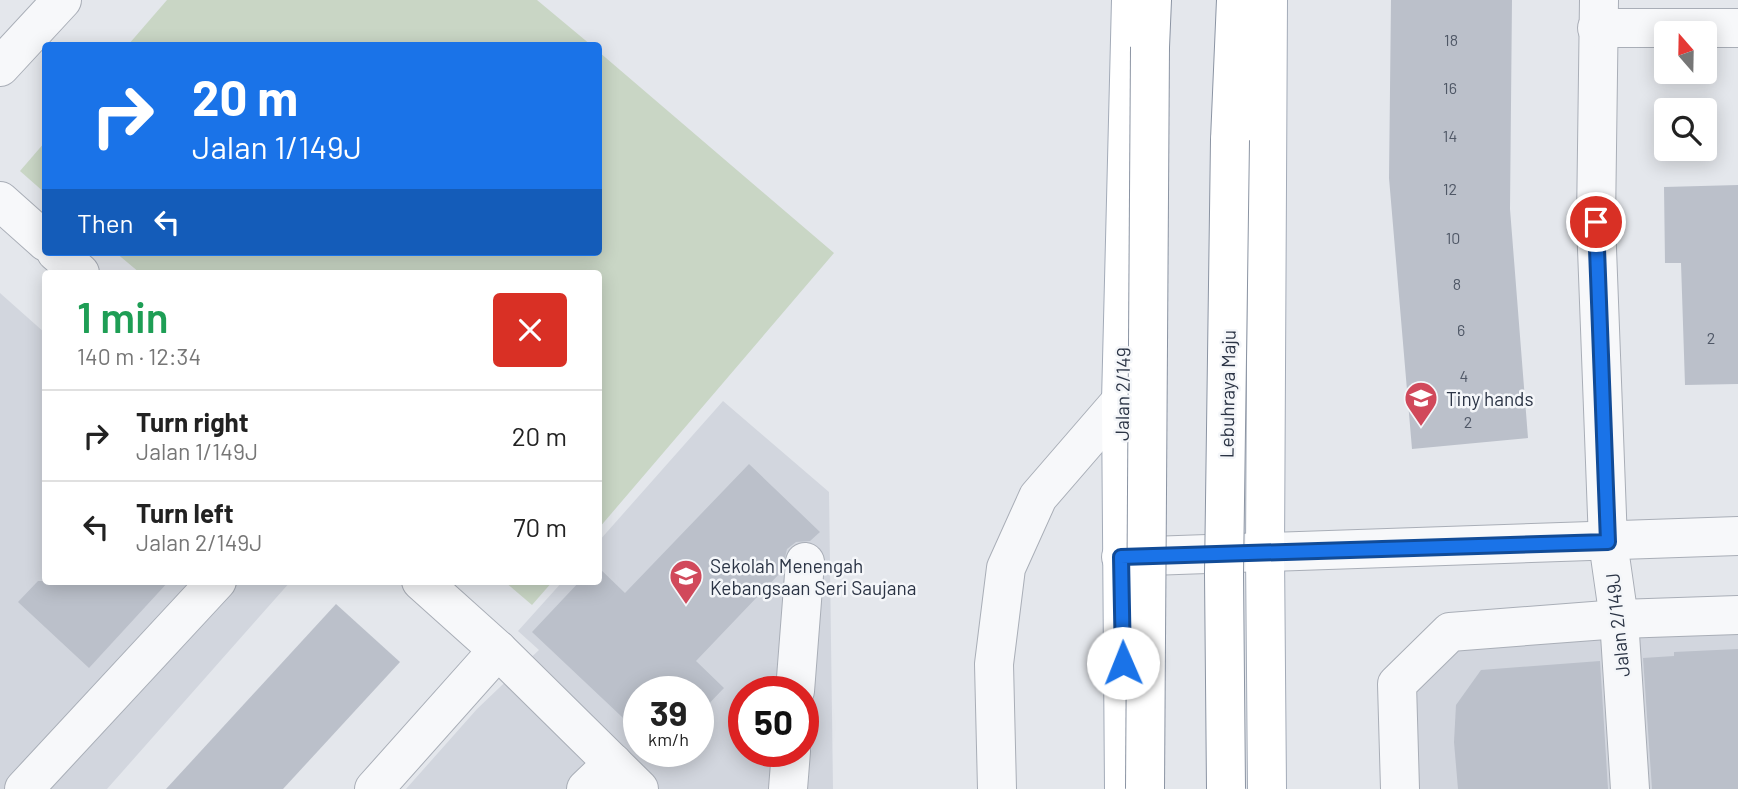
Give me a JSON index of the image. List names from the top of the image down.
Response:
{
  "streets": {
    "main road": ["Jalan 2/149", "Lebuhraya Maju"],
    "street": ["Jalan 2/149J"]
  },
  "places": {
    "school or university": ["Tiny hands", "Sekolah Menengah Kebangsaan Seri Saujana"]
  },
  "house_numbers": [
    "18",
    "16",
    "14",
    "12",
    "10",
    "8",
    "6",
    "2",
    "4",
    "2"
  ],
  "north": "top",
  "page": {
    "turn": ["20 m", "Jalan 1/149J"],
    "then": "Then",
    "heading": ["1 min", "140 m · 12:34"],
    "list": [
      {
        "name": "Turn right",
        "note": "Jalan 1/149J",
        "value": "20 m"
      },
      {
        "name": "Turn left",
        "note": "Jalan 2/149J",
        "value": "70 m"
      }
    ],
    "speed": "39 km/h",
    "limit": "50"
  }
}
